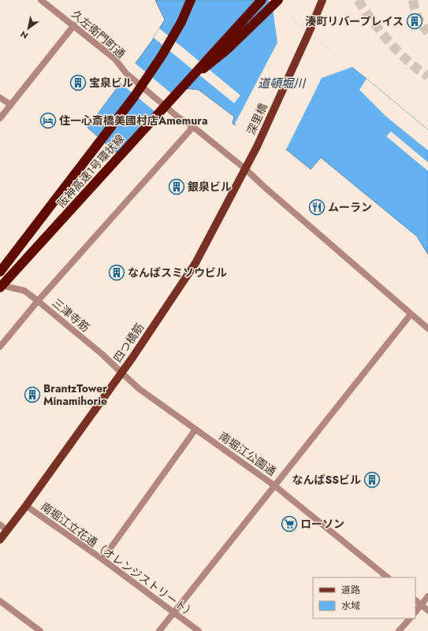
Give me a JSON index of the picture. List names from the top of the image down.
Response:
{
  "streets": {
    "highway": ["阪神高速1号環状線"],
    "main road": ["深里橋", "四つ橋筋"],
    "street": [
      "久左衛門町通",
      "三津寺筋",
      "南堀江公園通",
      "南堀江立花通（オレンジストリート）"
    ]
  },
  "crossings": [
    ["久左衛門町通", "四つ橋筋"],
    ["深里橋", "四つ橋筋"],
    ["三津寺筋", "四つ橋筋"],
    ["三津寺筋", "南堀江公園通"],
    ["四つ橋筋", "南堀江公園通"],
    ["四つ橋筋", "南堀江立花通（オレンジストリート）"]
  ],
  "water": ["道頓堀川"],
  "places": {
    "building": [
      "湊町リバープレイス",
      "宝泉ビル",
      "銀泉ビル",
      "なんばスミソウビル",
      "BrantzTower Minamihorie",
      "なんばSSビル"
    ],
    "hotel": ["住一心斎橋美國村店Amemura"],
    "restaurant": ["ムーラン"],
    "supermarket": ["ローソン"]
  },
  "legend": ["道路", "水域"],
  "north": "bottom left"
}
